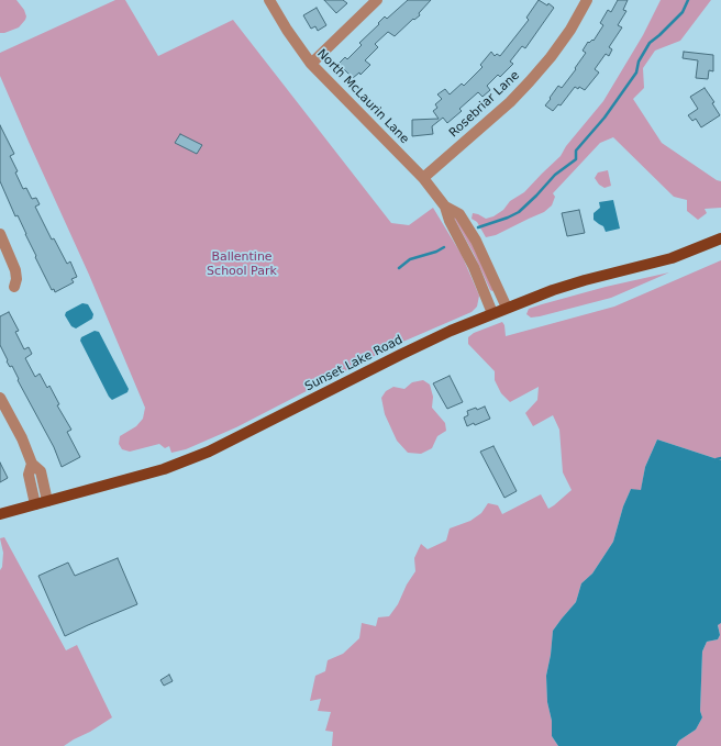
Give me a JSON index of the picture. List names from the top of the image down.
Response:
{
  "streets": {
    "main road": ["Sunset Lake Road"],
    "street": ["North McLaurin Lane", "Rosebriar Lane"]
  },
  "crossings": [
    ["North McLaurin Lane", "Rosebriar Lane"],
    ["North McLaurin Lane", "Sunset Lake Road"]
  ],
  "parks": ["Ballentine School Park"]
}
